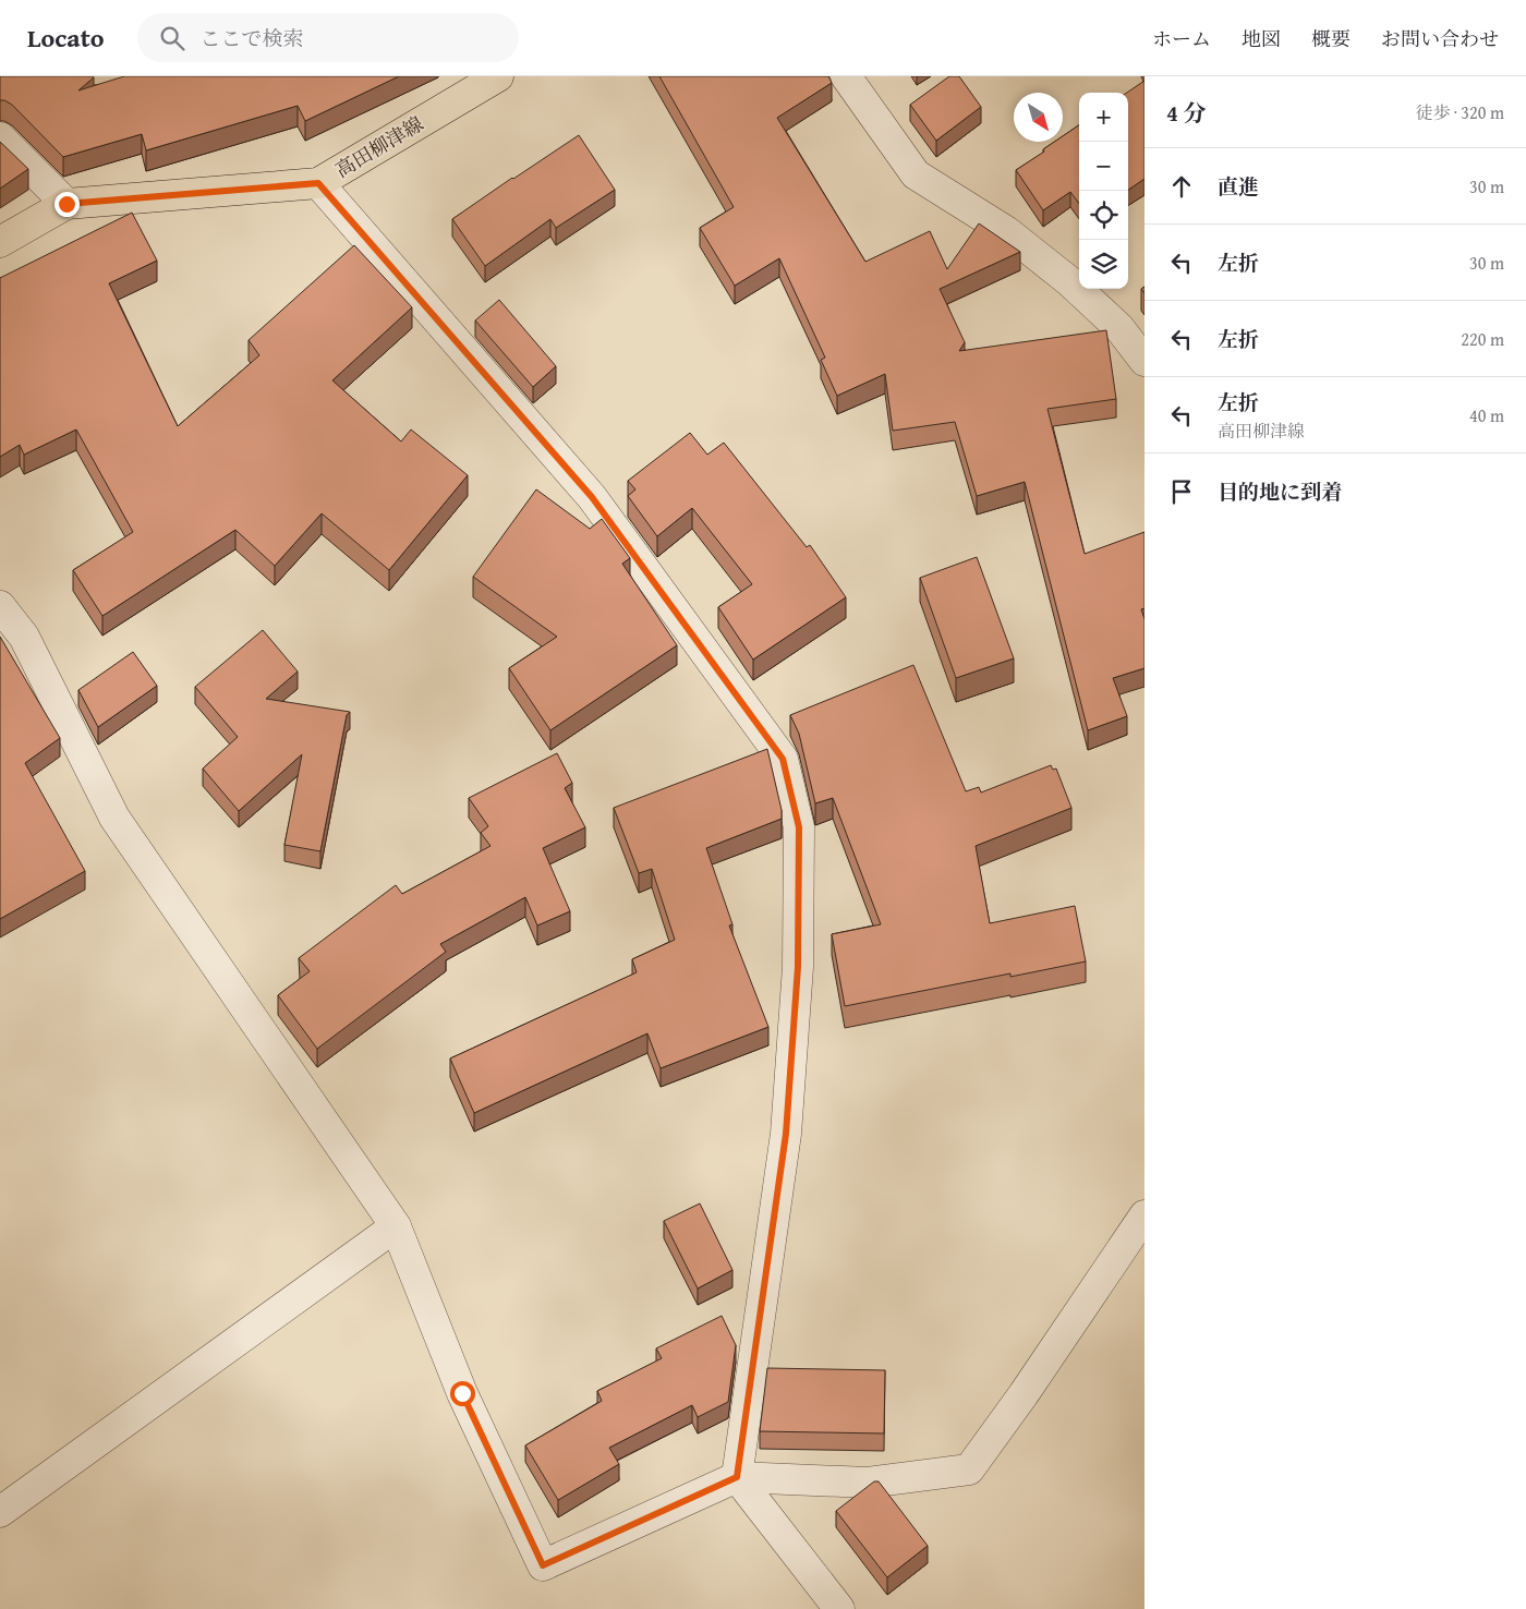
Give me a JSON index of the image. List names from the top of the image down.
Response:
{
  "streets": {
    "main road": ["高田柳津線"]
  },
  "north": "bottom right",
  "page": {
    "header": "Locato",
    "search": "ここで検索",
    "nav": [
      "ホーム",
      "地図",
      "概要",
      "お問い合わせ"
    ],
    "heading": ["4 分", "徒歩 · 320 m"],
    "map_buttons": ["+", "−"],
    "list": [
      ["直進", "30 m"],
      ["左折", "30 m"],
      ["左折", "220 m"],
      ["左折", "高田柳津線", "40 m"],
      "目的地に到着"
    ]
  }
}
